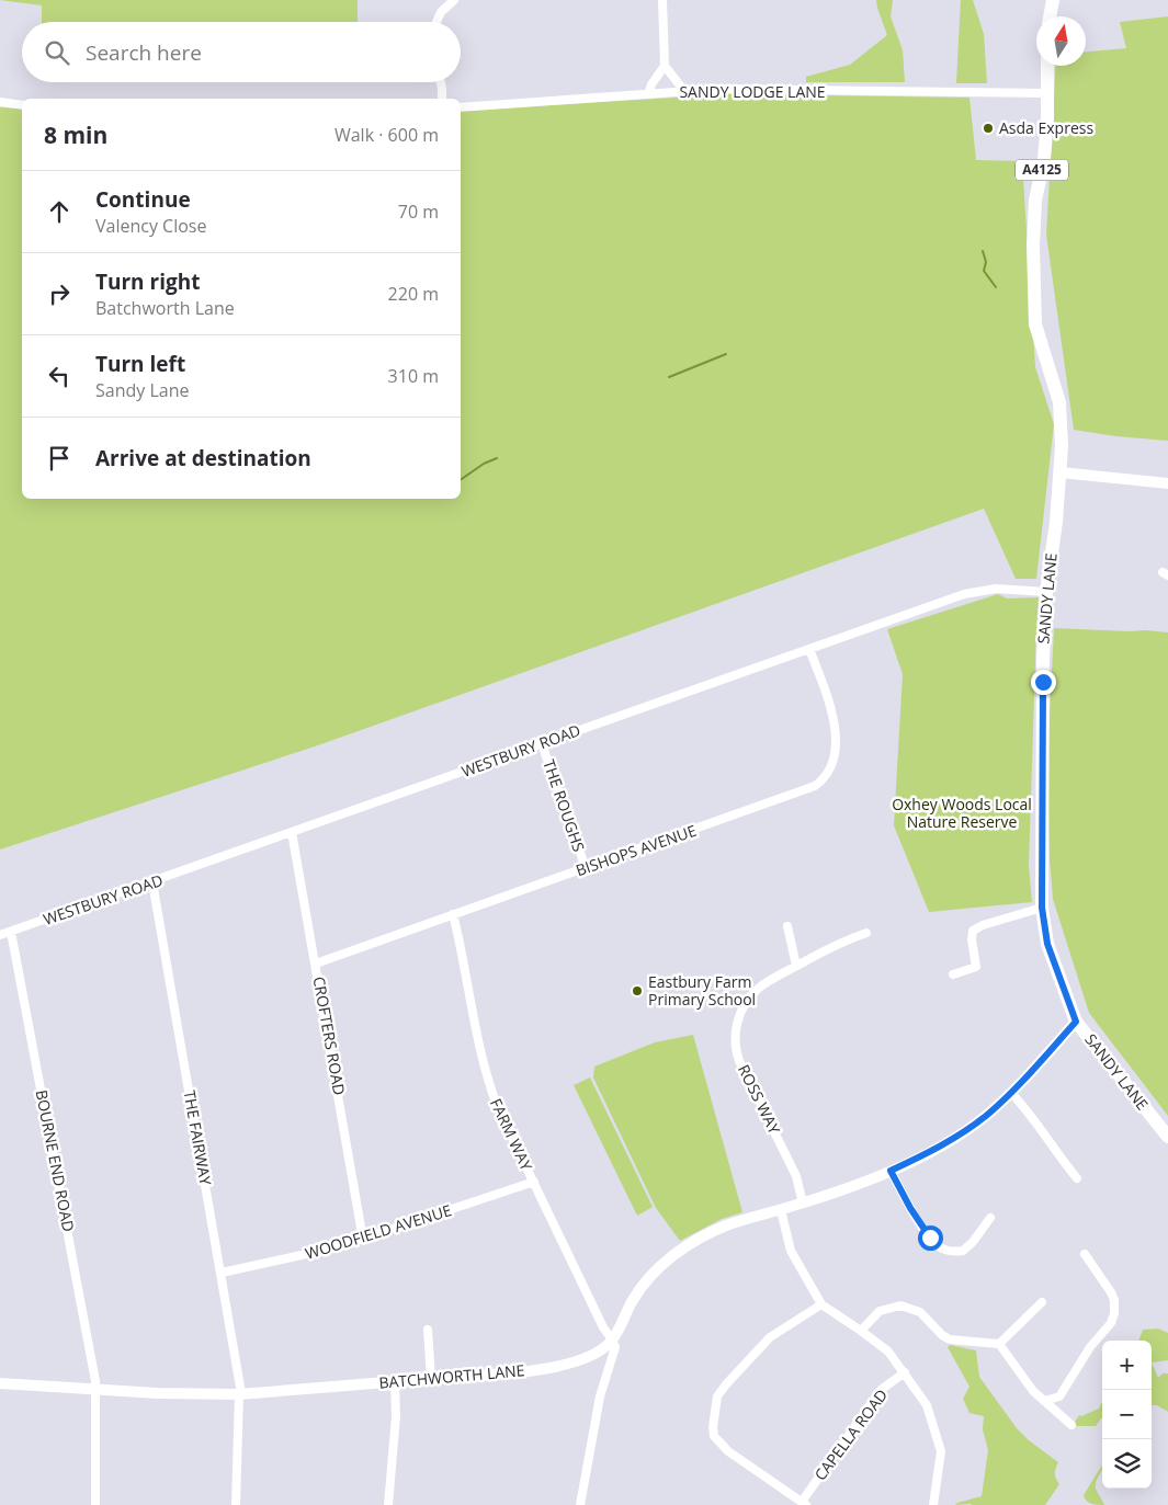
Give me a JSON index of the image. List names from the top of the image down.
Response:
{
  "streets": {
    "main road": ["A4125", "SANDY LANE"],
    "street": [
      "SANDY LODGE LANE",
      "WESTBURY ROAD",
      "THE ROUGHS",
      "BISHOPS AVENUE",
      "CROFTERS ROAD",
      "ROSS WAY",
      "FARM WAY",
      "THE FAIRWAY",
      "BOURNE END ROAD",
      "WOODFIELD AVENUE",
      "BATCHWORTH LANE",
      "CAPELLA ROAD"
    ]
  },
  "crossings": [
    ["SANDY LODGE LANE", "A4125"],
    ["SANDY LODGE LANE", "SANDY LANE"],
    ["A4125", "SANDY LANE"],
    ["SANDY LANE", "WESTBURY ROAD"],
    ["SANDY LANE", "BATCHWORTH LANE"],
    ["WESTBURY ROAD", "THE ROUGHS"],
    ["WESTBURY ROAD", "BISHOPS AVENUE"],
    ["WESTBURY ROAD", "CROFTERS ROAD"],
    ["WESTBURY ROAD", "THE FAIRWAY"],
    ["WESTBURY ROAD", "BOURNE END ROAD"],
    ["THE ROUGHS", "BISHOPS AVENUE"],
    ["BISHOPS AVENUE", "CROFTERS ROAD"],
    ["BISHOPS AVENUE", "FARM WAY"],
    ["CROFTERS ROAD", "WOODFIELD AVENUE"],
    ["ROSS WAY", "BATCHWORTH LANE"],
    ["FARM WAY", "WOODFIELD AVENUE"],
    ["FARM WAY", "BATCHWORTH LANE"],
    ["THE FAIRWAY", "WOODFIELD AVENUE"],
    ["THE FAIRWAY", "BATCHWORTH LANE"],
    ["BOURNE END ROAD", "BATCHWORTH LANE"]
  ],
  "parks": ["Oxhey Woods Local Nature Reserve"],
  "places": ["Asda Express", "Eastbury Farm Primary School"],
  "north": "top",
  "page": {
    "search": "Search here",
    "heading": ["8 min", "Walk · 600 m"],
    "list": [
      ["Continue", "Valency Close", "70 m"],
      ["Turn right", "Batchworth Lane", "220 m"],
      ["Turn left", "Sandy Lane", "310 m"],
      "Arrive at destination"
    ],
    "map_buttons": ["+", "−"]
  }
}
